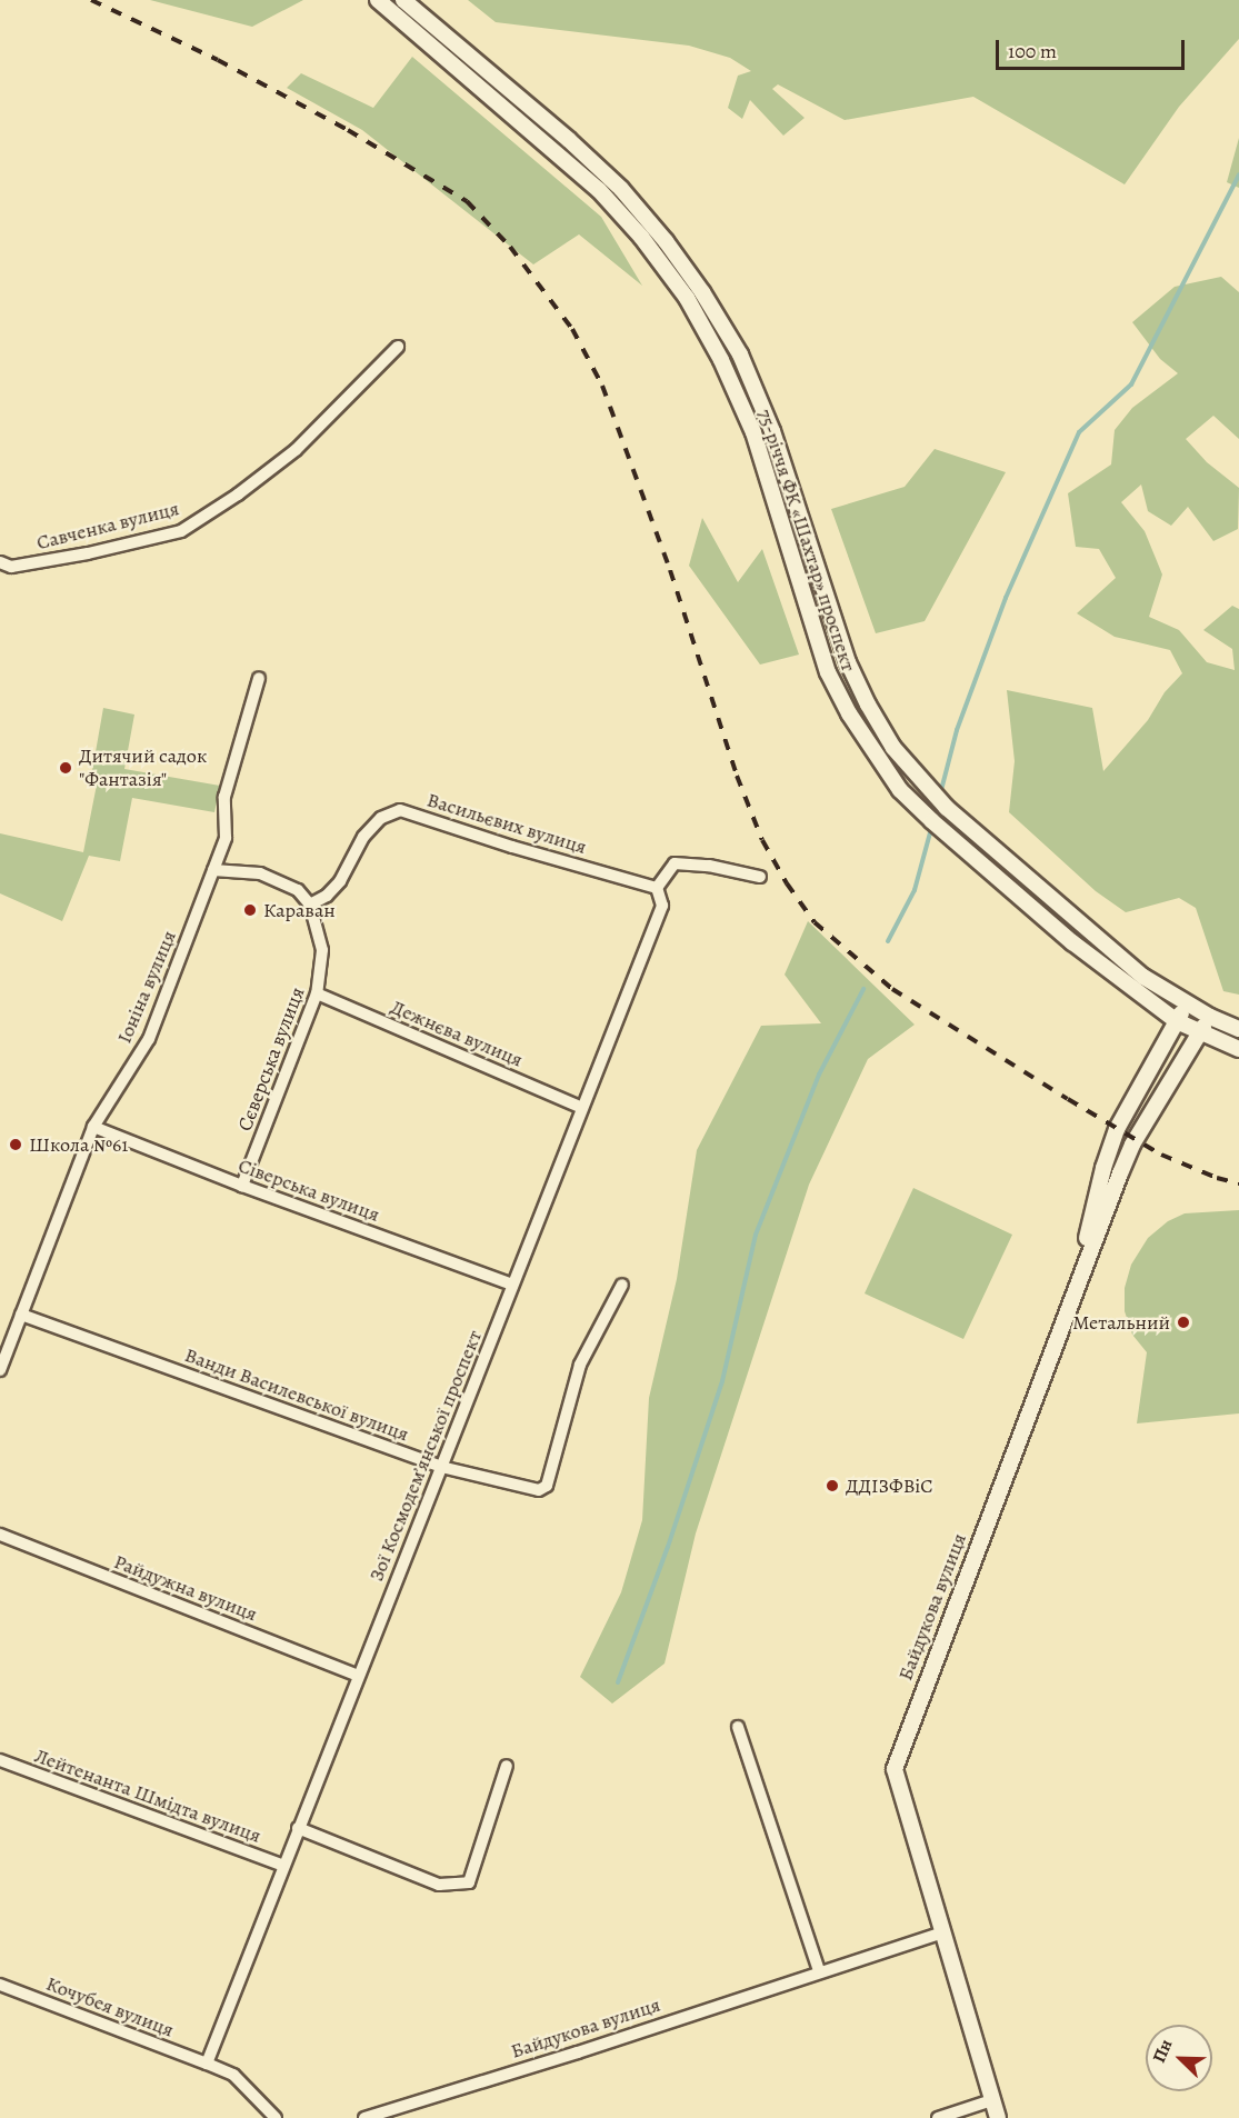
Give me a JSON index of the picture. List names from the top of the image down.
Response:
{
  "streets": {
    "main road": ["75-річчя ФК «Шахтар» проспект", "Байдукова вулиця"],
    "street": [
      "Савченка вулиця",
      "Васильєвих вулиця",
      "Іоніна вулиця",
      "Дежнєва вулиця",
      "Сєверська вулиця",
      "Сіверська вулиця",
      "Ванди Василевської вулиця",
      "Зої Космодем’янської проспект",
      "Райдужна вулиця",
      "Лейтенанта Шмідта вулиця",
      "Кочубея вулиця"
    ]
  },
  "crossings": [
    ["Васильєвих вулиця", "Сєверська вулиця"],
    ["Васильєвих вулиця", "Зої Космодем’янської проспект"],
    ["Іоніна вулиця", "Сіверська вулиця"],
    ["Іоніна вулиця", "Ванди Василевської вулиця"],
    ["Дежнєва вулиця", "Сєверська вулиця"],
    ["Дежнєва вулиця", "Зої Космодем’янської проспект"],
    ["Сєверська вулиця", "Сіверська вулиця"],
    ["Сіверська вулиця", "Зої Космодем’янської проспект"],
    ["Ванди Василевської вулиця", "Зої Космодем’янської проспект"],
    ["Зої Космодем’янської проспект", "Райдужна вулиця"],
    ["Зої Космодем’янської проспект", "Лейтенанта Шмідта вулиця"],
    ["Зої Космодем’янської проспект", "Кочубея вулиця"]
  ],
  "places": [
    "Дитячий садок \"Фантазія\"",
    "Караван",
    "Школа №61",
    "Метальний",
    "ДДІЗФВіС"
  ],
  "scale_bar": "100 m",
  "north": "top left"
}
